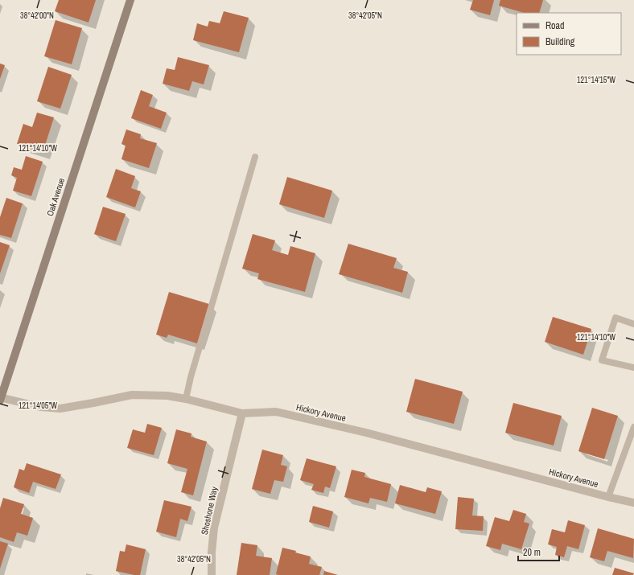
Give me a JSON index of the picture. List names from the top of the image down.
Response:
{
  "streets": {
    "main road": ["Oak Avenue"],
    "street": ["Hickory Avenue", "Shoshone Way"]
  },
  "crossings": [
    ["Oak Avenue", "Hickory Avenue"],
    ["Hickory Avenue", "Shoshone Way"]
  ],
  "legend": ["Road", "Building"],
  "scale_bar": "20 m",
  "coordinates": [
    "38°42'00\"N",
    "38°42'05\"N",
    "121°14'15\"W",
    "121°14'10\"W",
    "121°14'05\"W"
  ]
}
